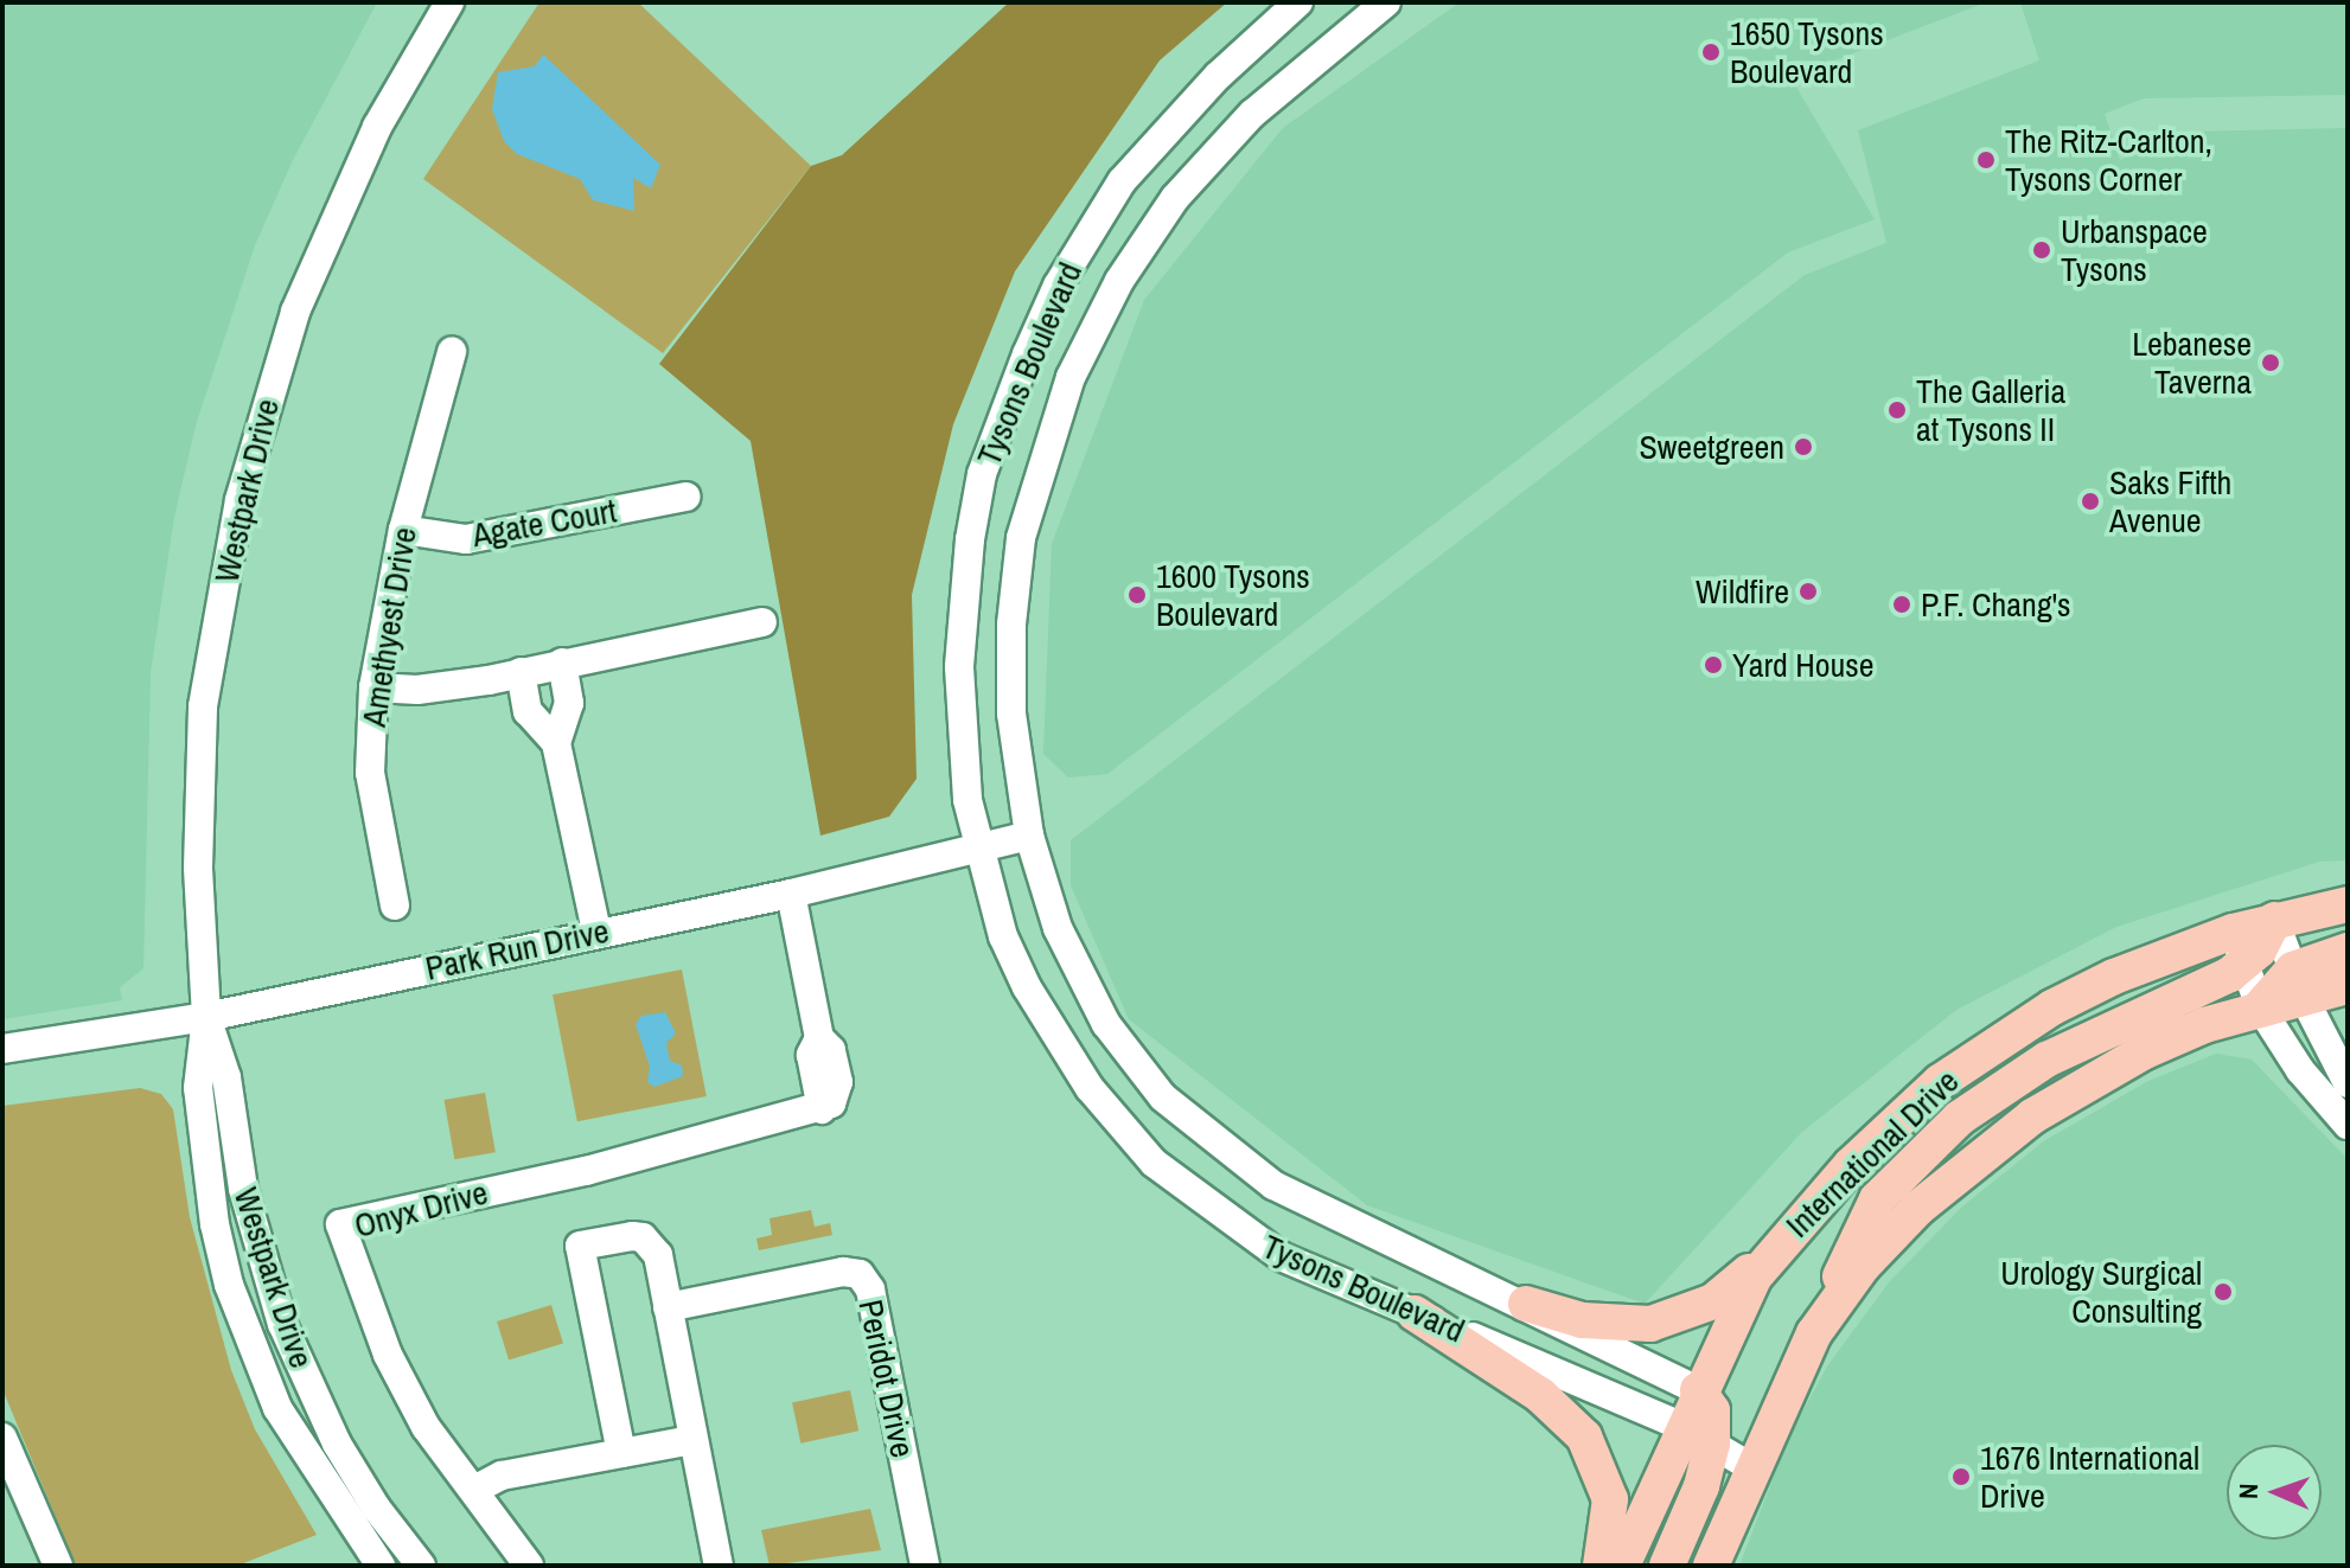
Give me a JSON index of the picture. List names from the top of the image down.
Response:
{
  "streets": {
    "main road": ["International Drive"],
    "street": [
      "Tysons Boulevard",
      "Westpark Drive",
      "Agate Court",
      "Amethyest Drive",
      "Park Run Drive",
      "Onyx Drive",
      "Peridot Drive"
    ]
  },
  "crossings": [
    ["Tysons Boulevard", "Park Run Drive"],
    ["Tysons Boulevard", "International Drive"],
    ["Westpark Drive", "Park Run Drive"],
    ["Agate Court", "Amethyest Drive"],
    ["Park Run Drive", "Onyx Drive"]
  ],
  "places": [
    "1650 Tysons Boulevard",
    "The Ritz-Carlton, Tysons Corner",
    "Urbanspace Tysons",
    "Lebanese Taverna",
    "The Galleria at Tysons II",
    "Sweetgreen",
    "Saks Fifth Avenue",
    "Wildfire",
    "1600 Tysons Boulevard",
    "P.F. Chang's",
    "Yard House",
    "Urology Surgical Consulting",
    "1676 International Drive"
  ],
  "north": "left"
}
